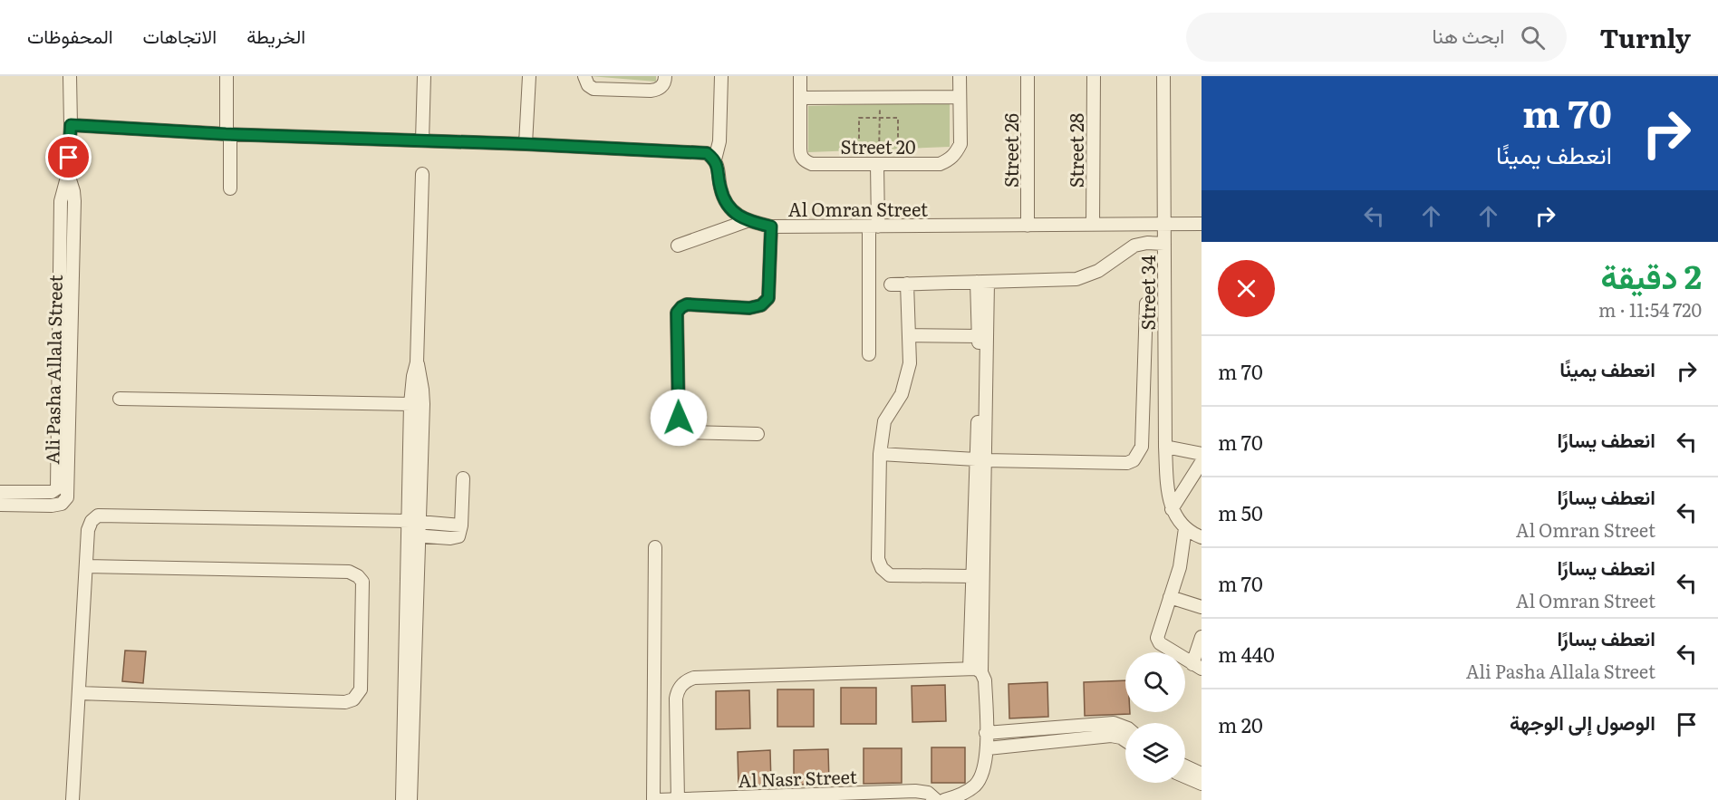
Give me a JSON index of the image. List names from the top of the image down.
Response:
{
  "streets": {
    "street": [
      "Street 20",
      "Street 26",
      "Street 28",
      "Al Omran Street",
      "Street 34",
      "Ali Pasha Allala Street",
      "Al Nasr Street"
    ]
  },
  "crossings": [
    ["Street 26", "Al Omran Street"],
    ["Street 28", "Al Omran Street"],
    ["Al Omran Street", "Street 34"]
  ],
  "page": {
    "header": "Turnly",
    "search": "ابحث هنا",
    "nav": ["الخريطة", "الاتجاهات", "المحفوظات"],
    "turn": ["70 m", "انعطف يمينًا"],
    "heading": ["2 دقيقة", "720 m · 11:54"],
    "list": [
      {
        "name": "انعطف يمينًا",
        "value": "70 m"
      },
      {
        "name": "انعطف يسارًا",
        "value": "70 m"
      },
      {
        "name": "انعطف يسارًا",
        "note": "Al Omran Street",
        "value": "50 m"
      },
      {
        "name": "انعطف يسارًا",
        "note": "Al Omran Street",
        "value": "70 m"
      },
      {
        "name": "انعطف يسارًا",
        "note": "Ali Pasha Allala Street",
        "value": "440 m"
      },
      {
        "name": "الوصول إلى الوجهة",
        "value": "20 m"
      }
    ]
  }
}
